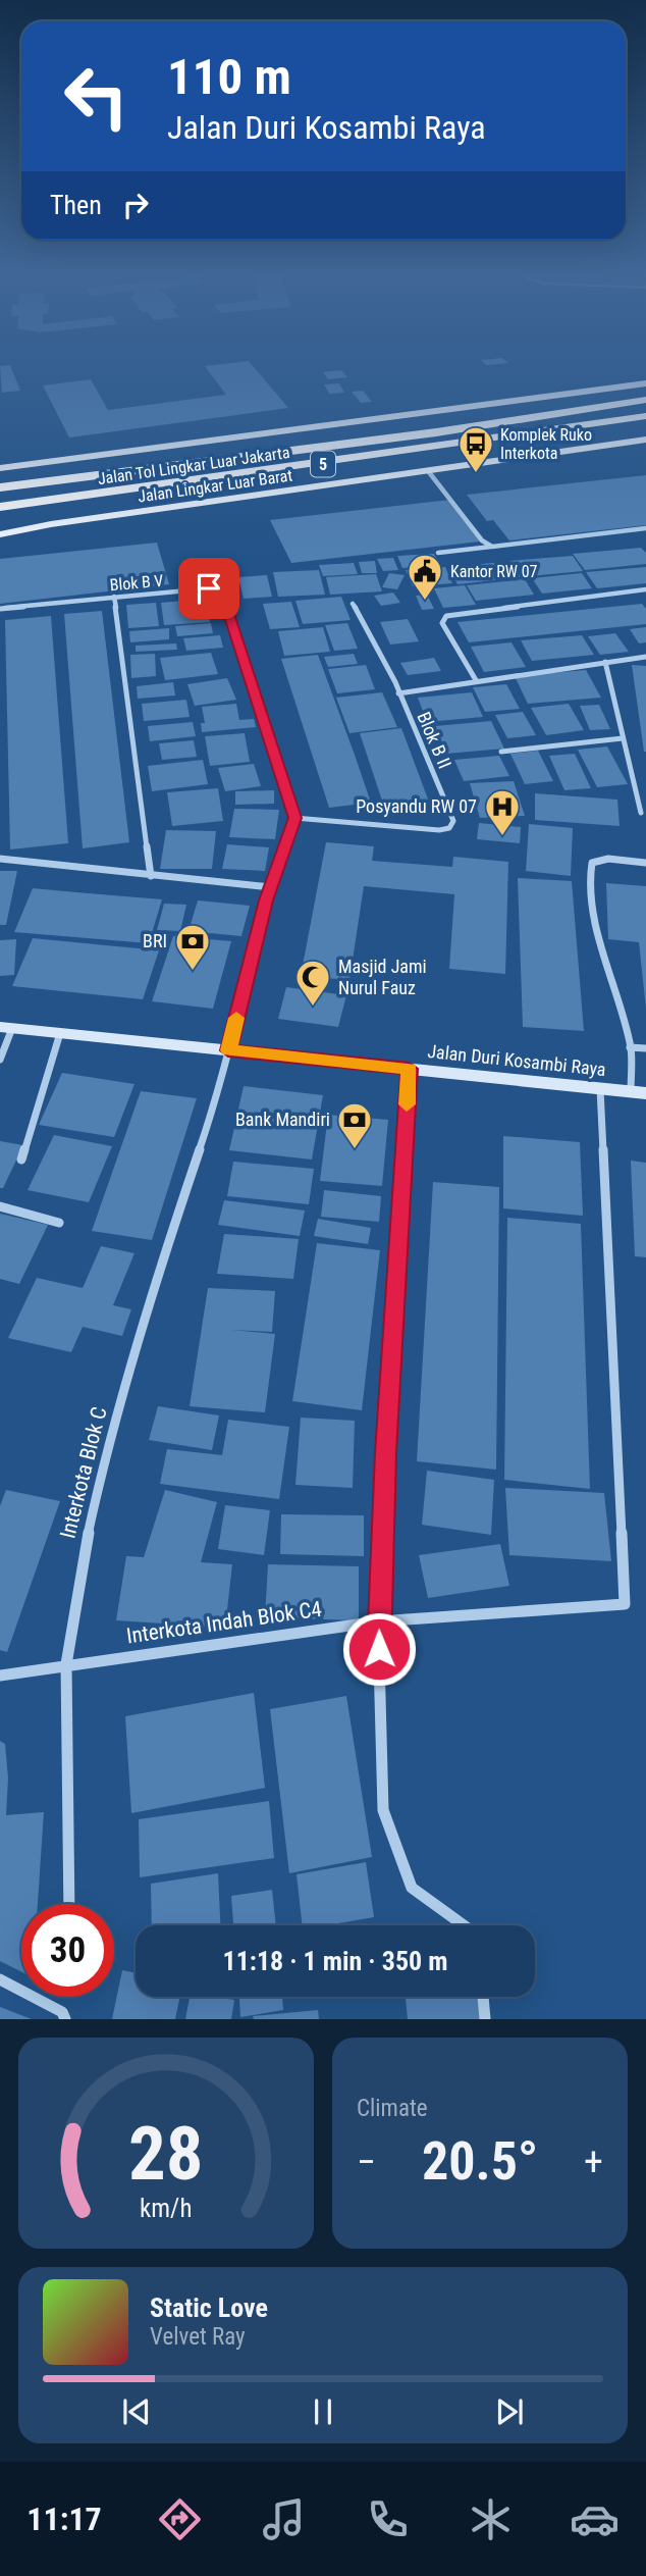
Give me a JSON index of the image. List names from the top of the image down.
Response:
{
  "streets": {
    "highway": ["5", "Jalan Tol Lingkar Luar Jakarta"],
    "main road": ["Jalan Lingkar Luar Barat", "Jalan Duri Kosambi Raya"],
    "street": [
      "Blok B V",
      "Blok B II",
      "Interkota Blok C",
      "Interkota Indah Blok C4"
    ]
  },
  "crossings": [
    ["Blok B V", "Blok B II"],
    ["Jalan Duri Kosambi Raya", "Interkota Blok C"],
    ["Jalan Duri Kosambi Raya", "Interkota Indah Blok C4"],
    ["Interkota Blok C", "Interkota Indah Blok C4"]
  ],
  "places": {
    "bus stop": ["Komplek Ruko Interkota"],
    "public building": ["Kantor RW 07"],
    "hospital": ["Posyandu RW 07"],
    "bank": ["BRI", "Bank Mandiri"],
    "mosque": ["Masjid Jami Nurul Fauz"]
  },
  "page": {
    "turn": ["110 m", "Jalan Duri Kosambi Raya"],
    "then": "Then",
    "limit": "30",
    "trip": "11:18 · 1 min · 350 m",
    "tile": "Climate",
    "heat": ["−", "20.5°", "+"],
    "song": ["Static Love", "Velvet Ray"],
    "tabs": "11:17",
    "gauge": ["28", "km/h"]
  }
}
